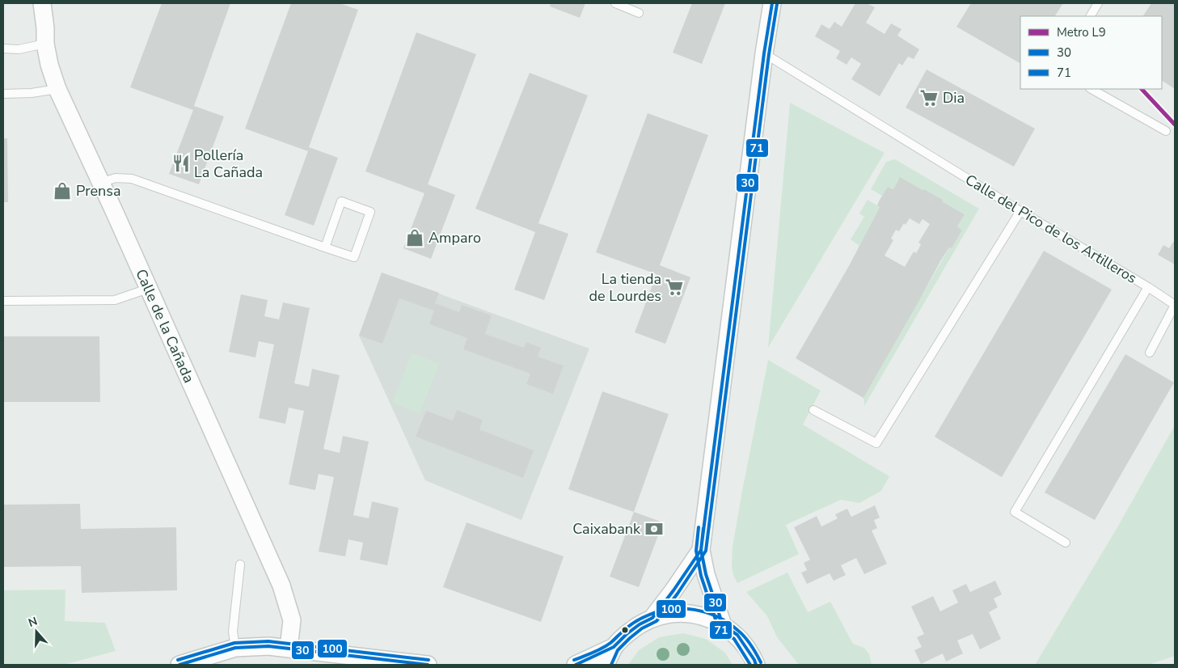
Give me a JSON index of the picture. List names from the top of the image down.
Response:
{
  "streets": {
    "street": ["Calle de la Cañada"],
    "lane": ["Calle del Pico de los Artilleros"]
  },
  "places": {
    "supermarket": ["Dia", "La tienda de Lourdes"],
    "restaurant": ["Pollería La Cañada"],
    "shop": ["Prensa", "Amparo"],
    "bank": ["Caixabank"]
  },
  "lines": [
    "transit line 30",
    "transit line 71",
    "metro line L9",
    "transit line 100"
  ],
  "legend": ["Metro L9", "30", "71"],
  "north": "top"
}
